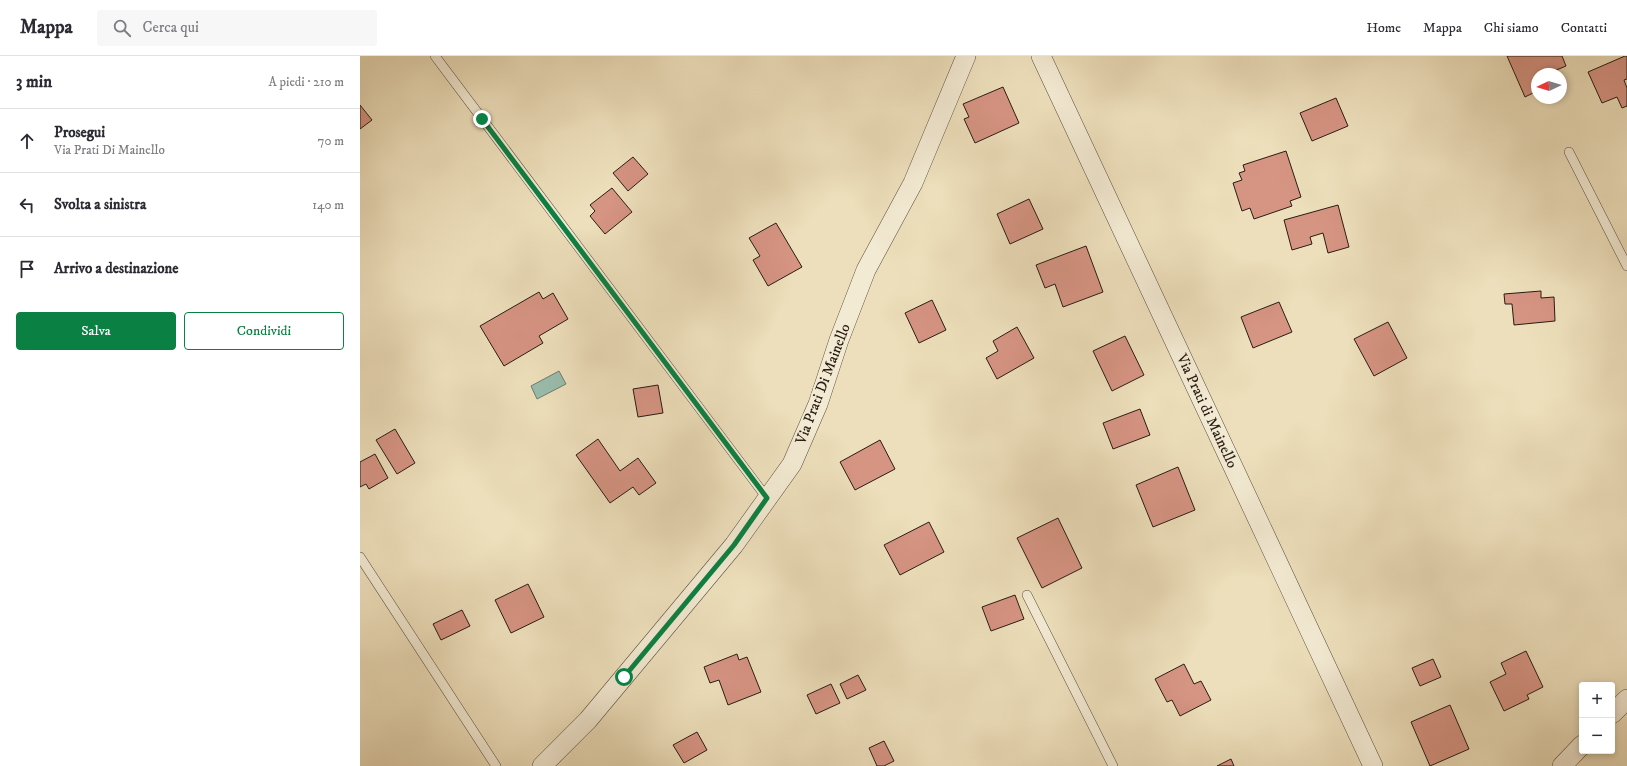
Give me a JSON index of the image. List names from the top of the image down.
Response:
{
  "streets": {
    "street": ["Via Prati Di Mainello", "Via Prati di Mainello"]
  },
  "north": "left",
  "page": {
    "header": "Mappa",
    "search": "Cerca qui",
    "nav": [
      "Home",
      "Mappa",
      "Chi siamo",
      "Contatti"
    ],
    "heading": ["3 min", "A piedi · 210 m"],
    "list": [
      ["Prosegui", "Via Prati Di Mainello", "70 m"],
      ["Svolta a sinistra", "140 m"],
      "Arrivo a destinazione"
    ],
    "buttons": ["Salva", "Condividi"],
    "map_buttons": ["+", "−"]
  }
}
